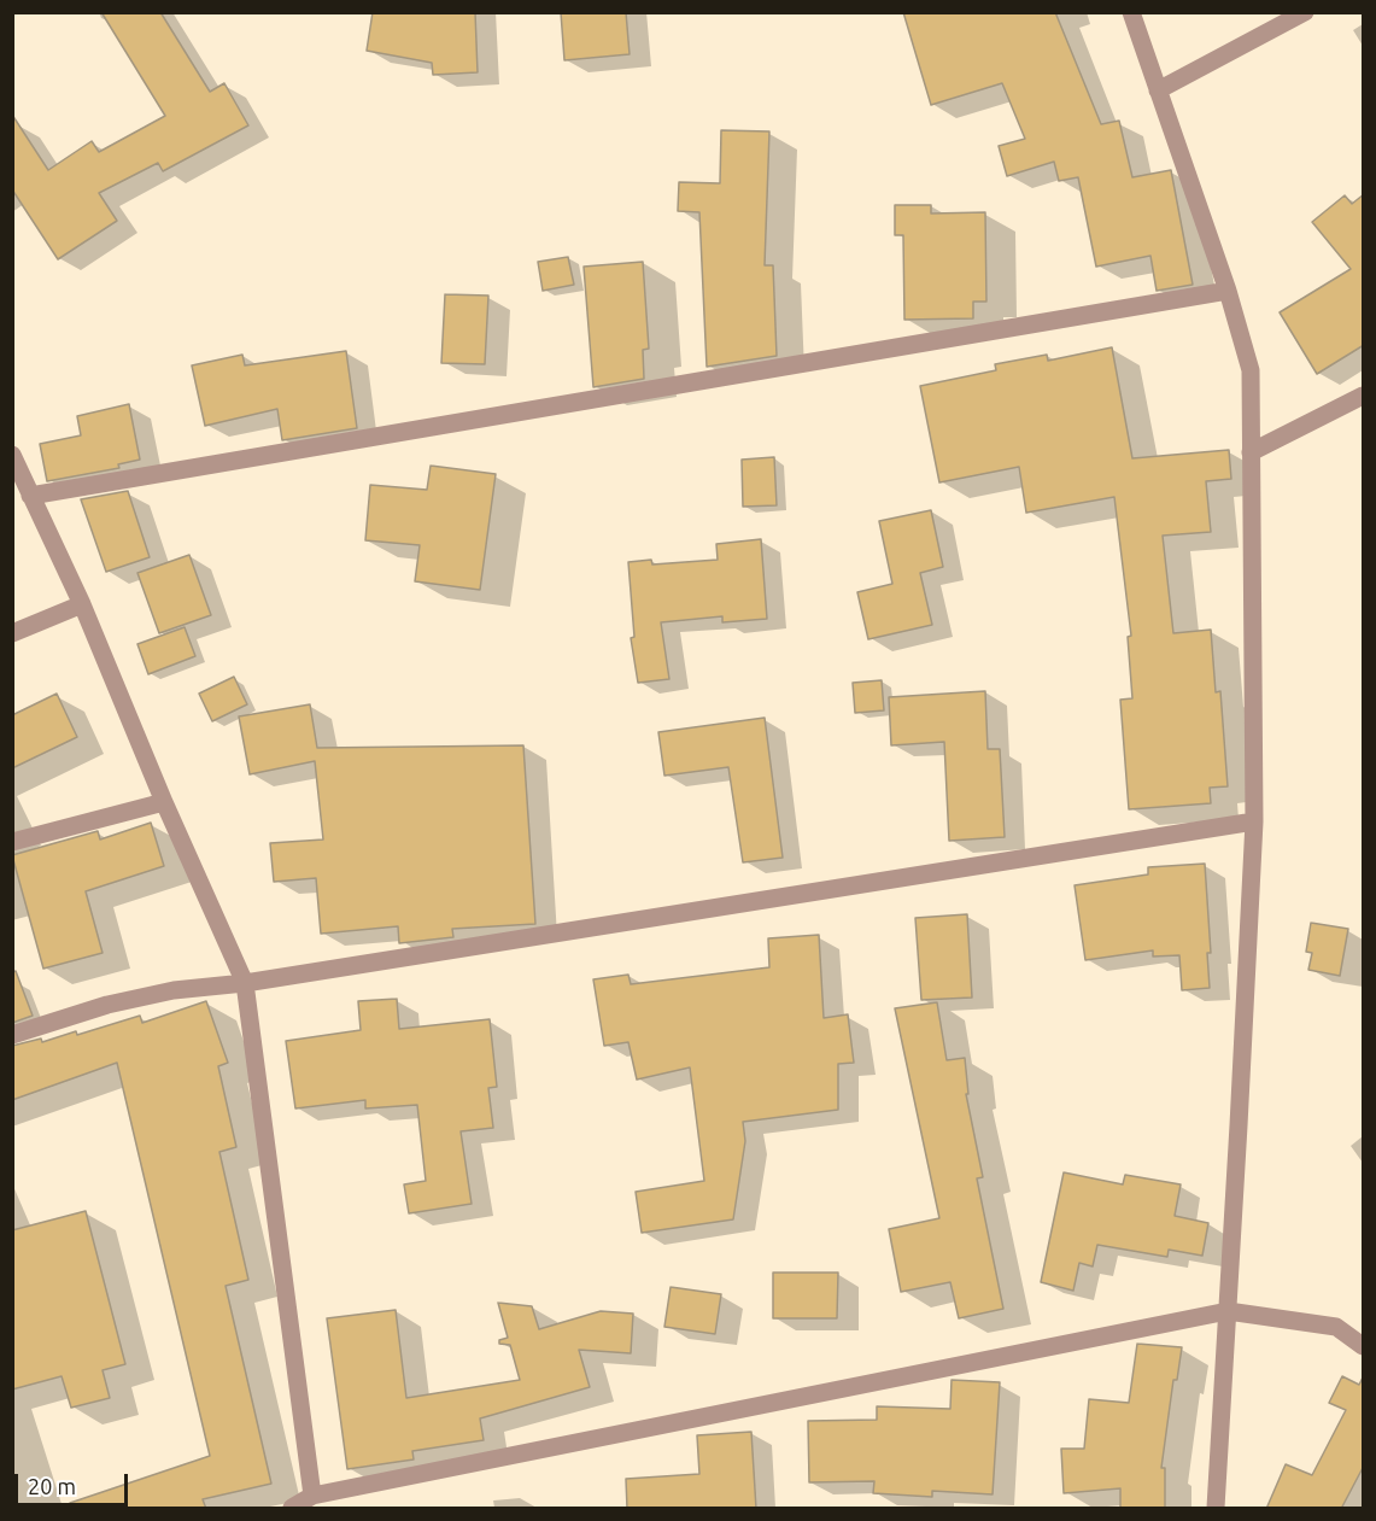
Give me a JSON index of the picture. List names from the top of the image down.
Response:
{
  "scale_bar": "20 m"
}
